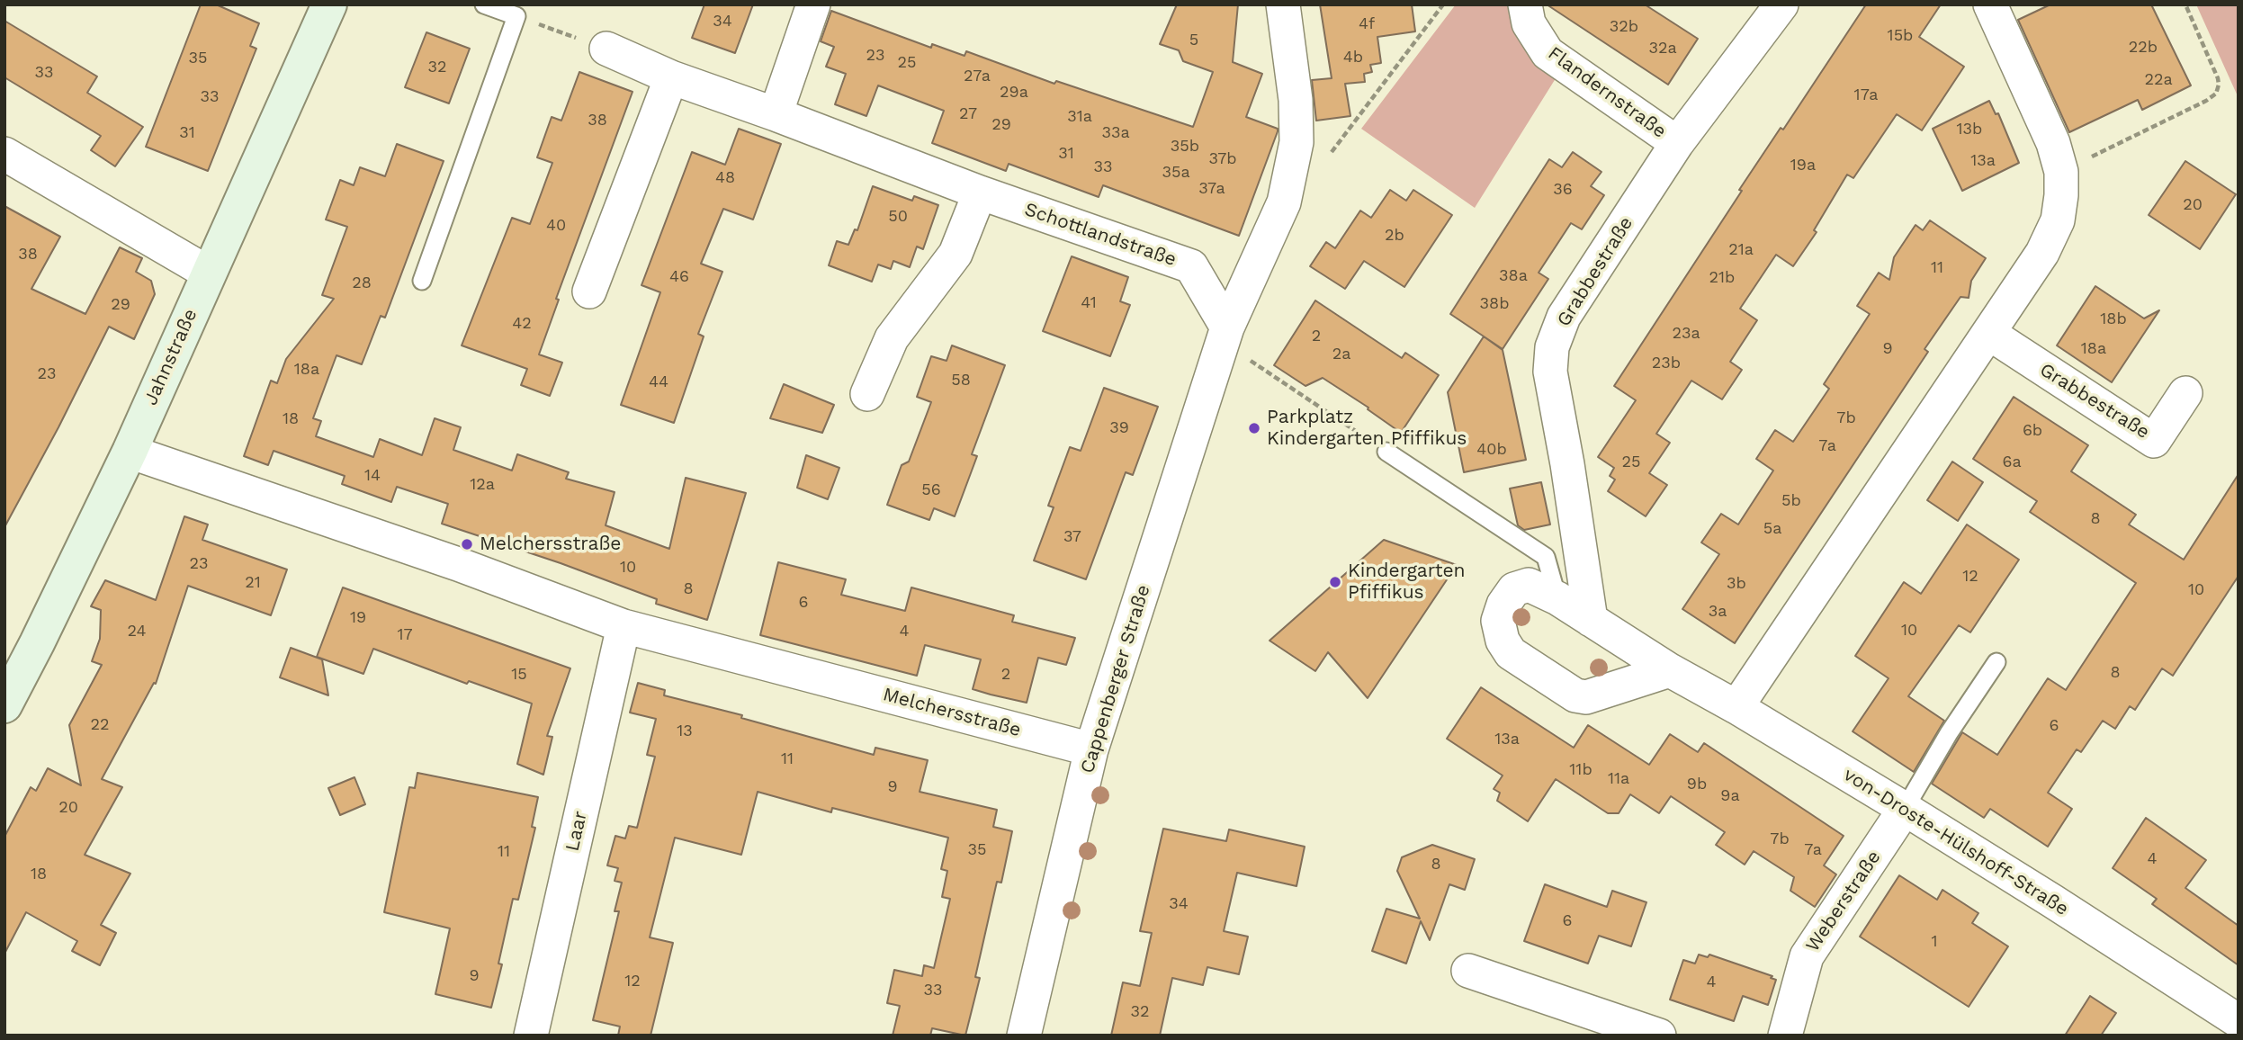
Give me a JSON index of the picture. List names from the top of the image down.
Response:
{
  "streets": {
    "street": [
      "Flandernstraße",
      "Schottlandstraße",
      "Grabbestraße",
      "Jahnstraße",
      "Cappenberger Straße",
      "Melchersstraße",
      "Laar",
      "von-Droste-Hülshoff-Straße",
      "Weberstraße"
    ]
  },
  "crossings": [
    ["Flandernstraße", "Grabbestraße"],
    ["Schottlandstraße", "Cappenberger Straße"],
    ["Grabbestraße", "von-Droste-Hülshoff-Straße"],
    ["Jahnstraße", "Melchersstraße"],
    ["Cappenberger Straße", "Melchersstraße"],
    ["Melchersstraße", "Laar"],
    ["von-Droste-Hülshoff-Straße", "Weberstraße"]
  ],
  "places": ["Parkplatz Kindergarten Pfiffikus", "Melchersstraße", "Kindergarten Pfiffikus"],
  "house_numbers": [
    "34",
    "4f",
    "32b",
    "15b",
    "5",
    "22b",
    "32a",
    "23",
    "4b",
    "35",
    "25",
    "32",
    "33",
    "27a",
    "22a",
    "29a",
    "17a",
    "33",
    "27",
    "31a",
    "38",
    "29",
    "13b",
    "31",
    "33a",
    "35b",
    "31",
    "37b",
    "13a",
    "19a",
    "33",
    "35a",
    "48",
    "37a",
    "36",
    "20",
    "50",
    "40",
    "2b",
    "21a",
    "38",
    "11",
    "38a",
    "46",
    "21b",
    "28",
    "41",
    "38b",
    "29",
    "18b",
    "42",
    "23a",
    "2",
    "9",
    "18a",
    "2a",
    "23b",
    "18a",
    "23",
    "58",
    "44",
    "7b",
    "18",
    "39",
    "6b",
    "7a",
    "40b",
    "25",
    "6a",
    "14",
    "12a",
    "56",
    "5b",
    "8",
    "5a",
    "37",
    "23",
    "10",
    "12",
    "21",
    "3b",
    "8",
    "10",
    "6",
    "3a",
    "19",
    "10",
    "24",
    "4",
    "17",
    "8",
    "15",
    "2",
    "22",
    "6",
    "13",
    "13a",
    "11",
    "11b",
    "11a",
    "9b",
    "9",
    "9a",
    "20",
    "7b",
    "35",
    "7a",
    "11",
    "4",
    "8",
    "18",
    "34",
    "6",
    "1",
    "9",
    "12",
    "4",
    "33",
    "32"
  ]
}
